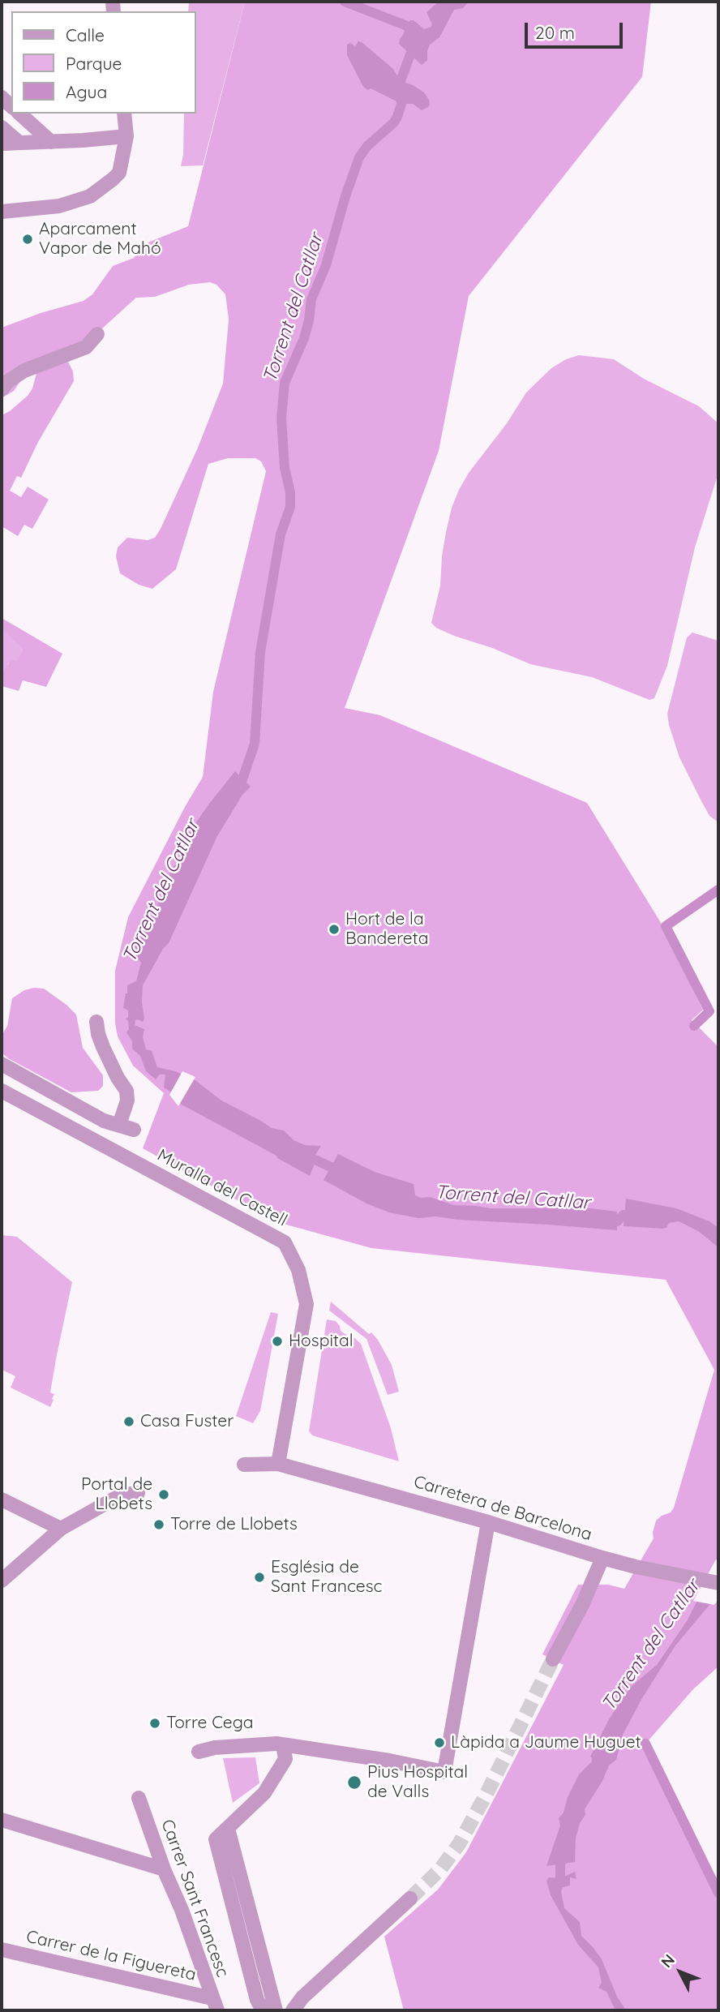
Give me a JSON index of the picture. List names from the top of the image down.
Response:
{
  "streets": {
    "street": [
      "Muralla del Castell",
      "Carretera de Barcelona",
      "Carrer Sant Francesc",
      "Carrer de la Figuereta"
    ]
  },
  "crossings": [
    ["Muralla del Castell", "Carretera de Barcelona"],
    ["Carrer Sant Francesc", "Carrer de la Figuereta"]
  ],
  "water": ["Torrent del Catllar"],
  "places": [
    "Aparcament Vapor de Mahó",
    "Hort de la Bandereta",
    "Hospital",
    "Casa Fuster",
    "Portal de Llobets",
    "Torre de Llobets",
    "Església de Sant Francesc",
    "Torre Cega",
    "Làpida a Jaume Huguet",
    "Pius Hospital de Valls"
  ],
  "legend": ["Calle", "Parque", "Agua"],
  "scale_bar": "20 m",
  "north": "top left"
}
